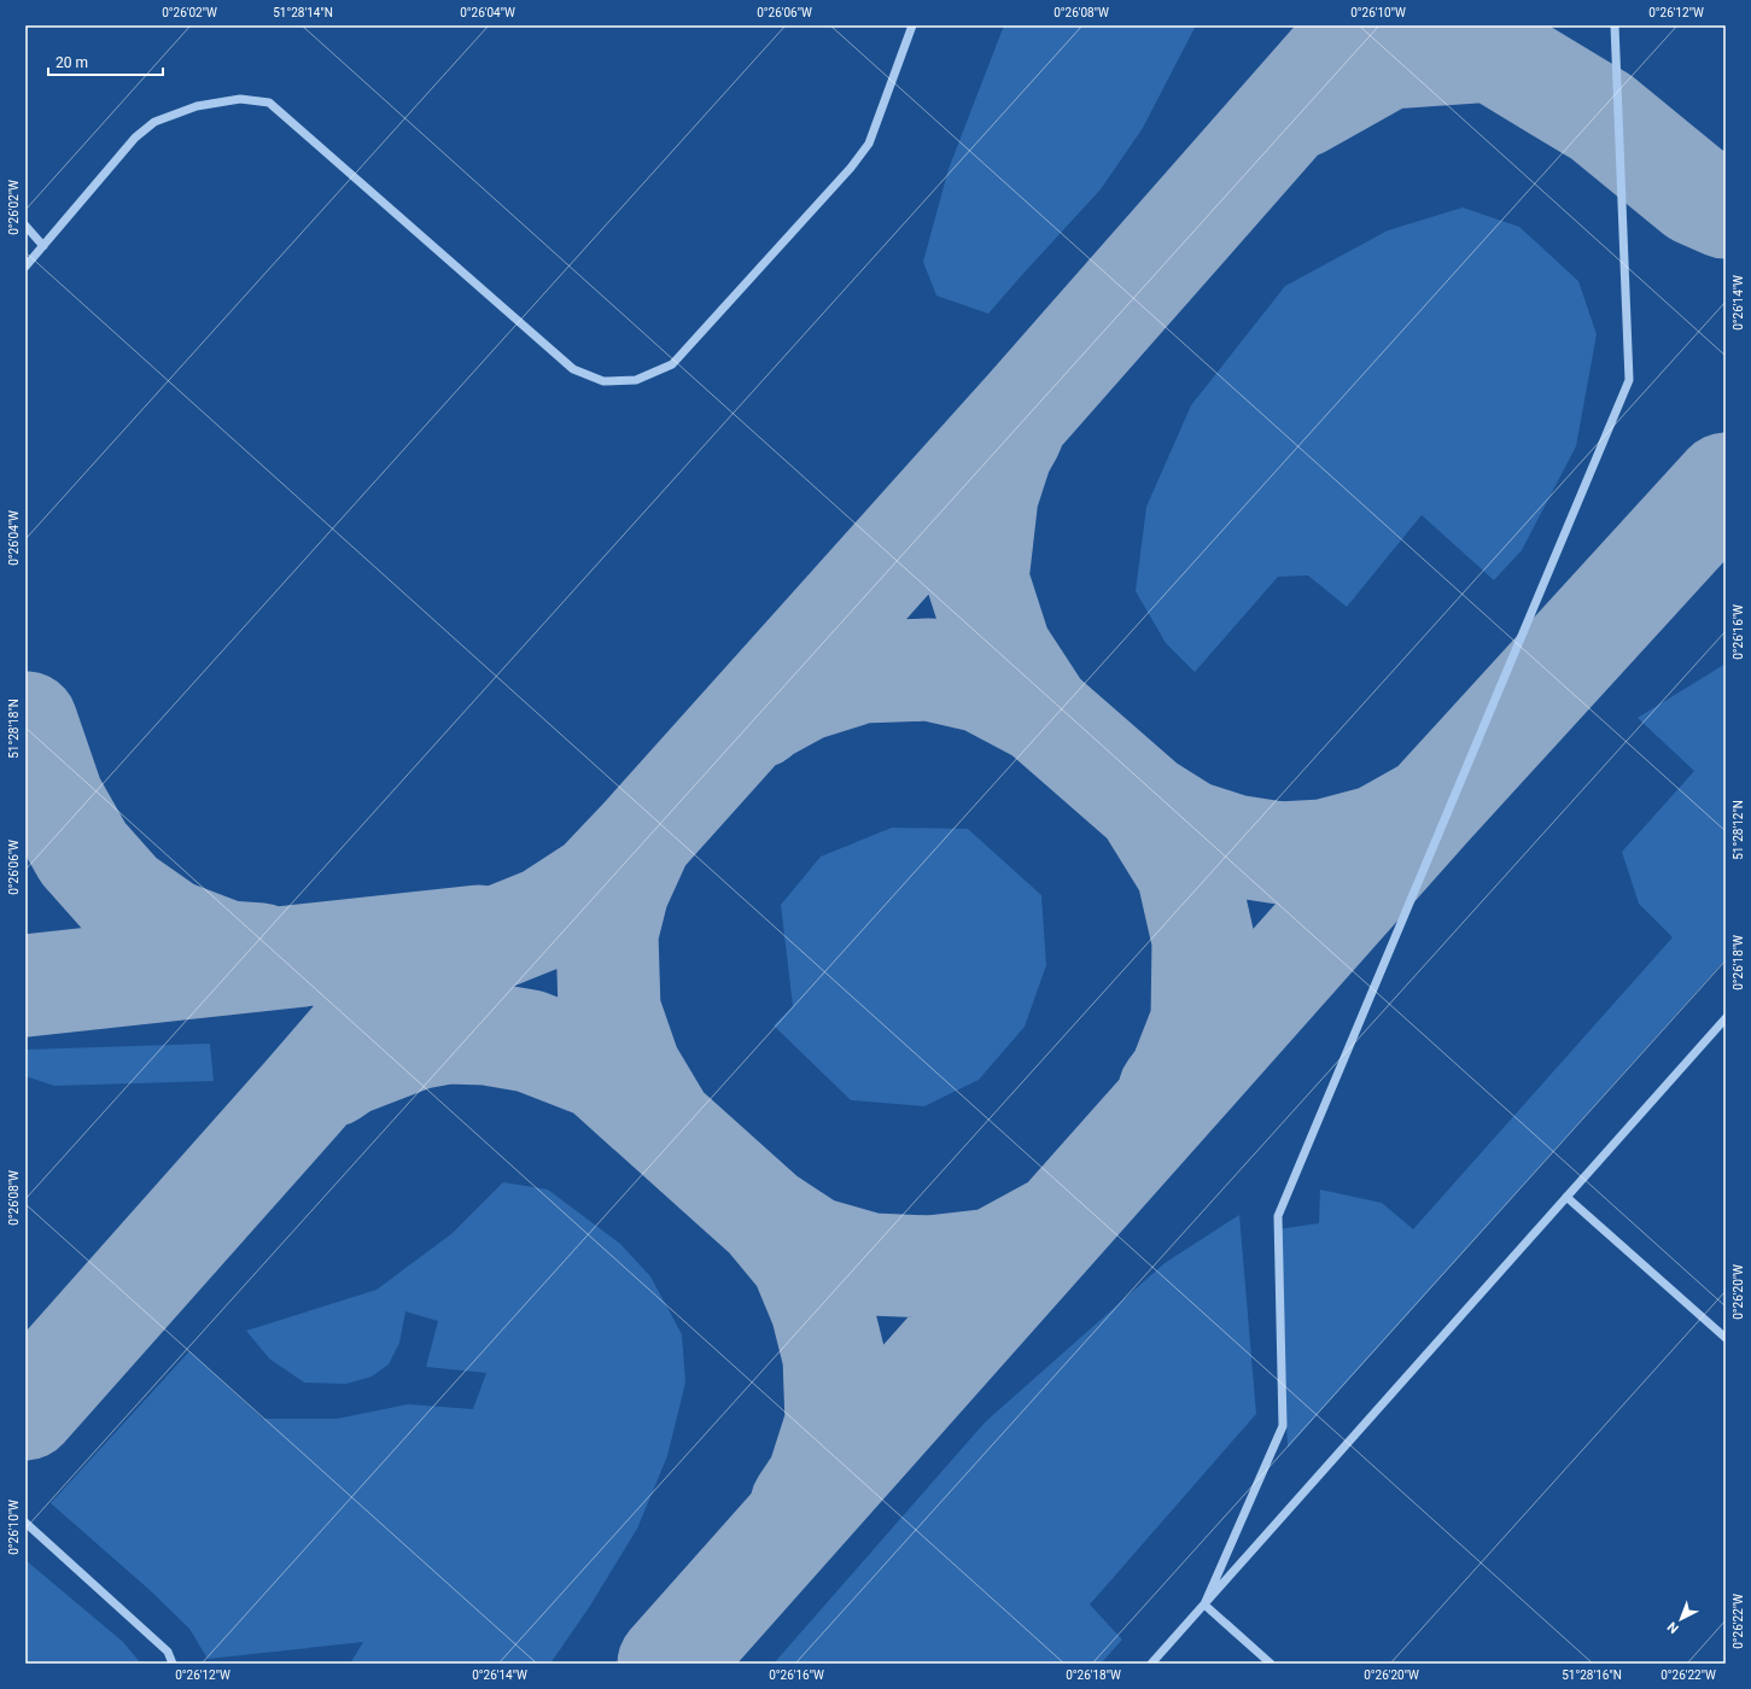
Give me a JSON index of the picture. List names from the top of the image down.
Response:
{
  "scale_bar": "20 m",
  "north": "bottom left",
  "coordinates": [
    "0°26'02\"W",
    "51°28'14\"N",
    "0°26'04\"W",
    "0°26'06\"W",
    "0°26'08\"W",
    "0°26'10\"W",
    "0°26'12\"W",
    "0°26'14\"W",
    "0°26'16\"W",
    "51°28'18\"N",
    "51°28'12\"N",
    "0°26'18\"W",
    "0°26'20\"W",
    "0°26'22\"W",
    "51°28'16\"N"
  ]
}
